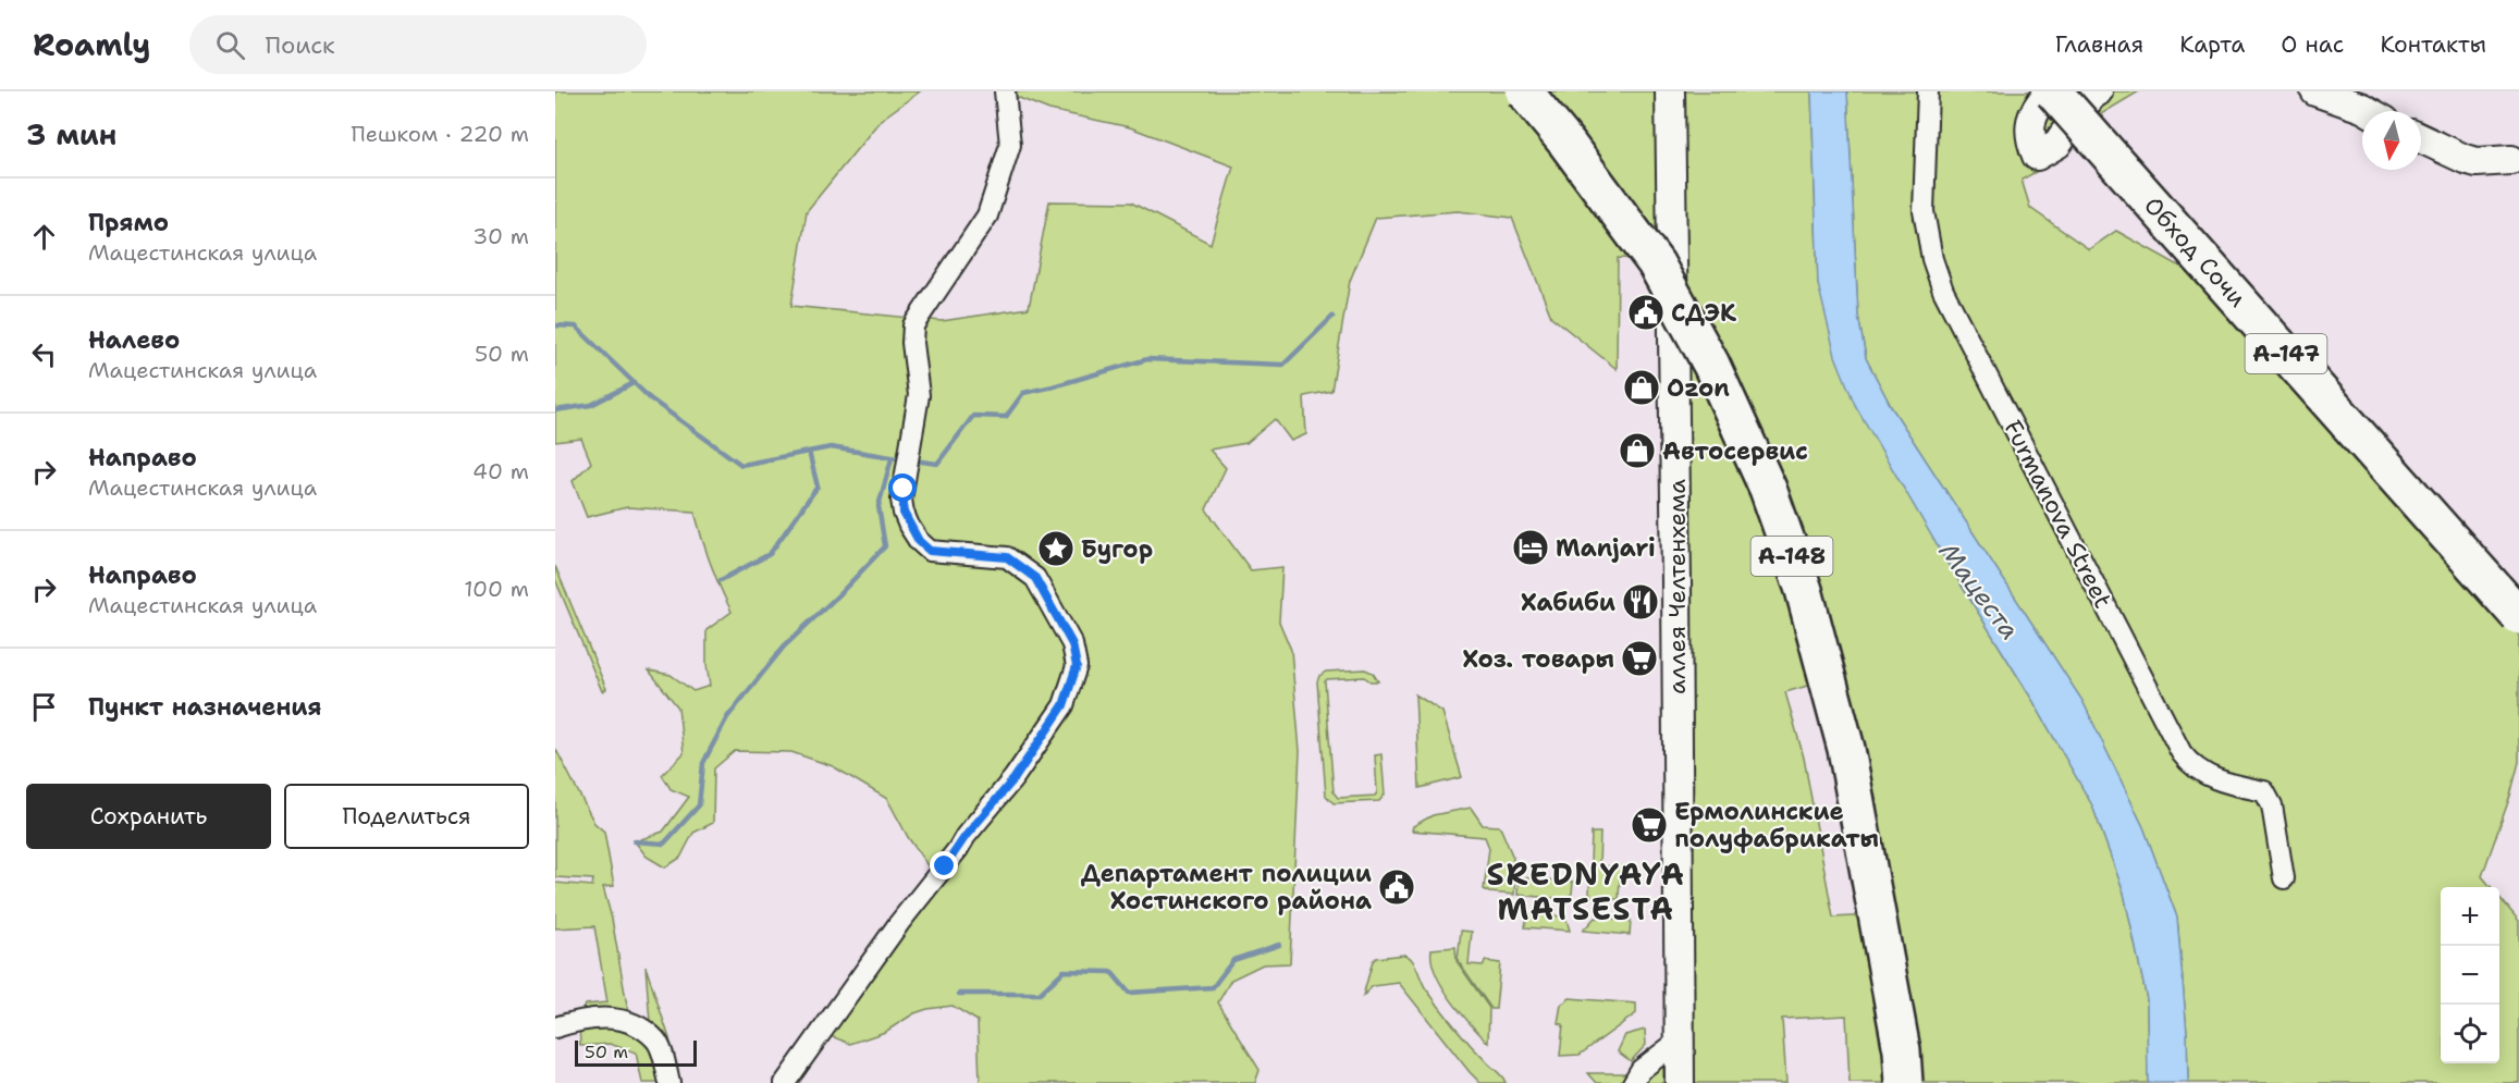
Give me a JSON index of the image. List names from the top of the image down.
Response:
{
  "streets": {
    "highway": ["Обход Сочи", "А-147", "А-148"],
    "main road": ["аллея Челтенхема"],
    "street": ["Furmanova Street"]
  },
  "districts": ["SREDNYAYA MATSESTA"],
  "water": ["Мацеста"],
  "places": {
    "public building": ["СДЭК", "Департамент полиции Хостинского района"],
    "shop": ["Ozon", "Автосервис"],
    "hotel": ["Manjari"],
    "place": ["Бугор"],
    "restaurant": ["Хабиби"],
    "supermarket": ["Хоз. товары", "Ермолинские полуфабрикаты"]
  },
  "scale_bar": "50 m",
  "north": "bottom",
  "page": {
    "header": "Roamly",
    "search": "Поиск",
    "nav": [
      "Главная",
      "Карта",
      "О нас",
      "Контакты"
    ],
    "heading": ["3 мин", "Пешком · 220 m"],
    "list": [
      ["Прямо", "Мацестинская улица", "30 m"],
      ["Налево", "Мацестинская улица", "50 m"],
      ["Направо", "Мацестинская улица", "40 m"],
      ["Направо", "Мацестинская улица", "100 m"],
      "Пункт назначения"
    ],
    "buttons": ["Сохранить", "Поделиться"],
    "map_buttons": ["+", "−"],
    "scale": "50 m"
  }
}
